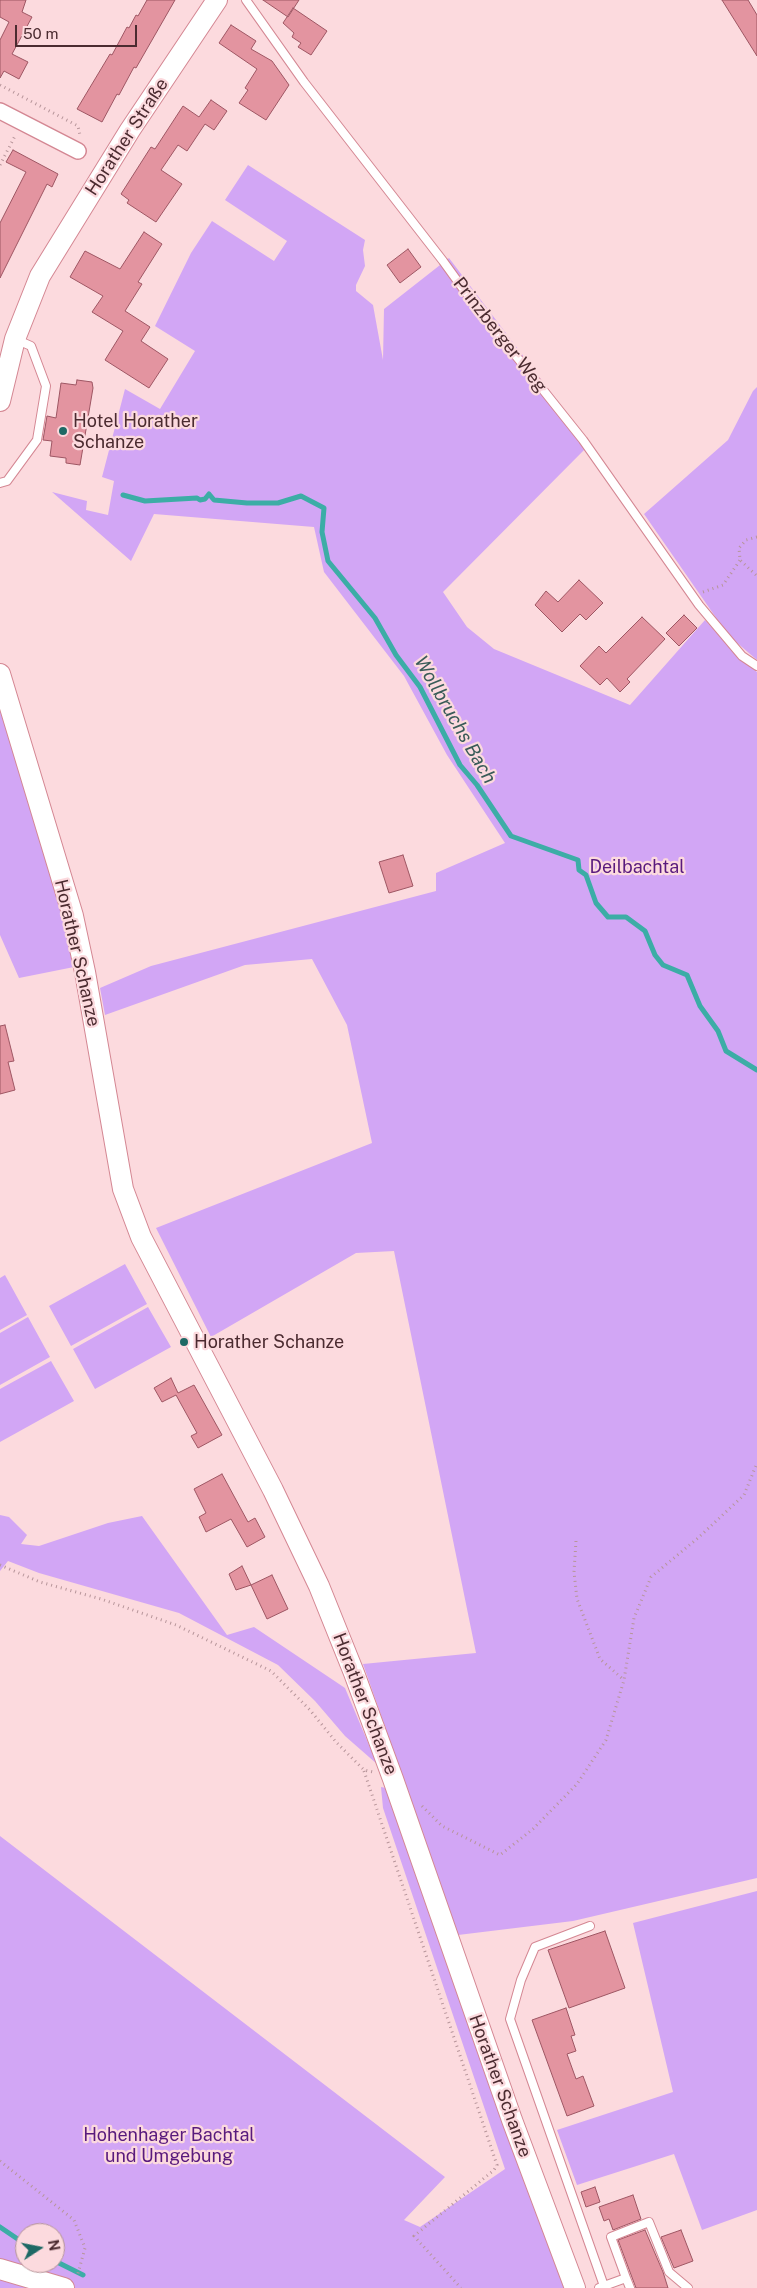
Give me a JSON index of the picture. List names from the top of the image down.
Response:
{
  "streets": {
    "main road": ["Horather Straße", "Horather Schanze"],
    "lane": ["Prinzberger Weg"]
  },
  "water": ["Wollbruchs Bach"],
  "parks": ["Deilbachtal", "Hohenhager Bachtal und Umgebung"],
  "places": ["Hotel Horather Schanze", "Horather Schanze"],
  "scale_bar": "50 m",
  "north": "right"
}
